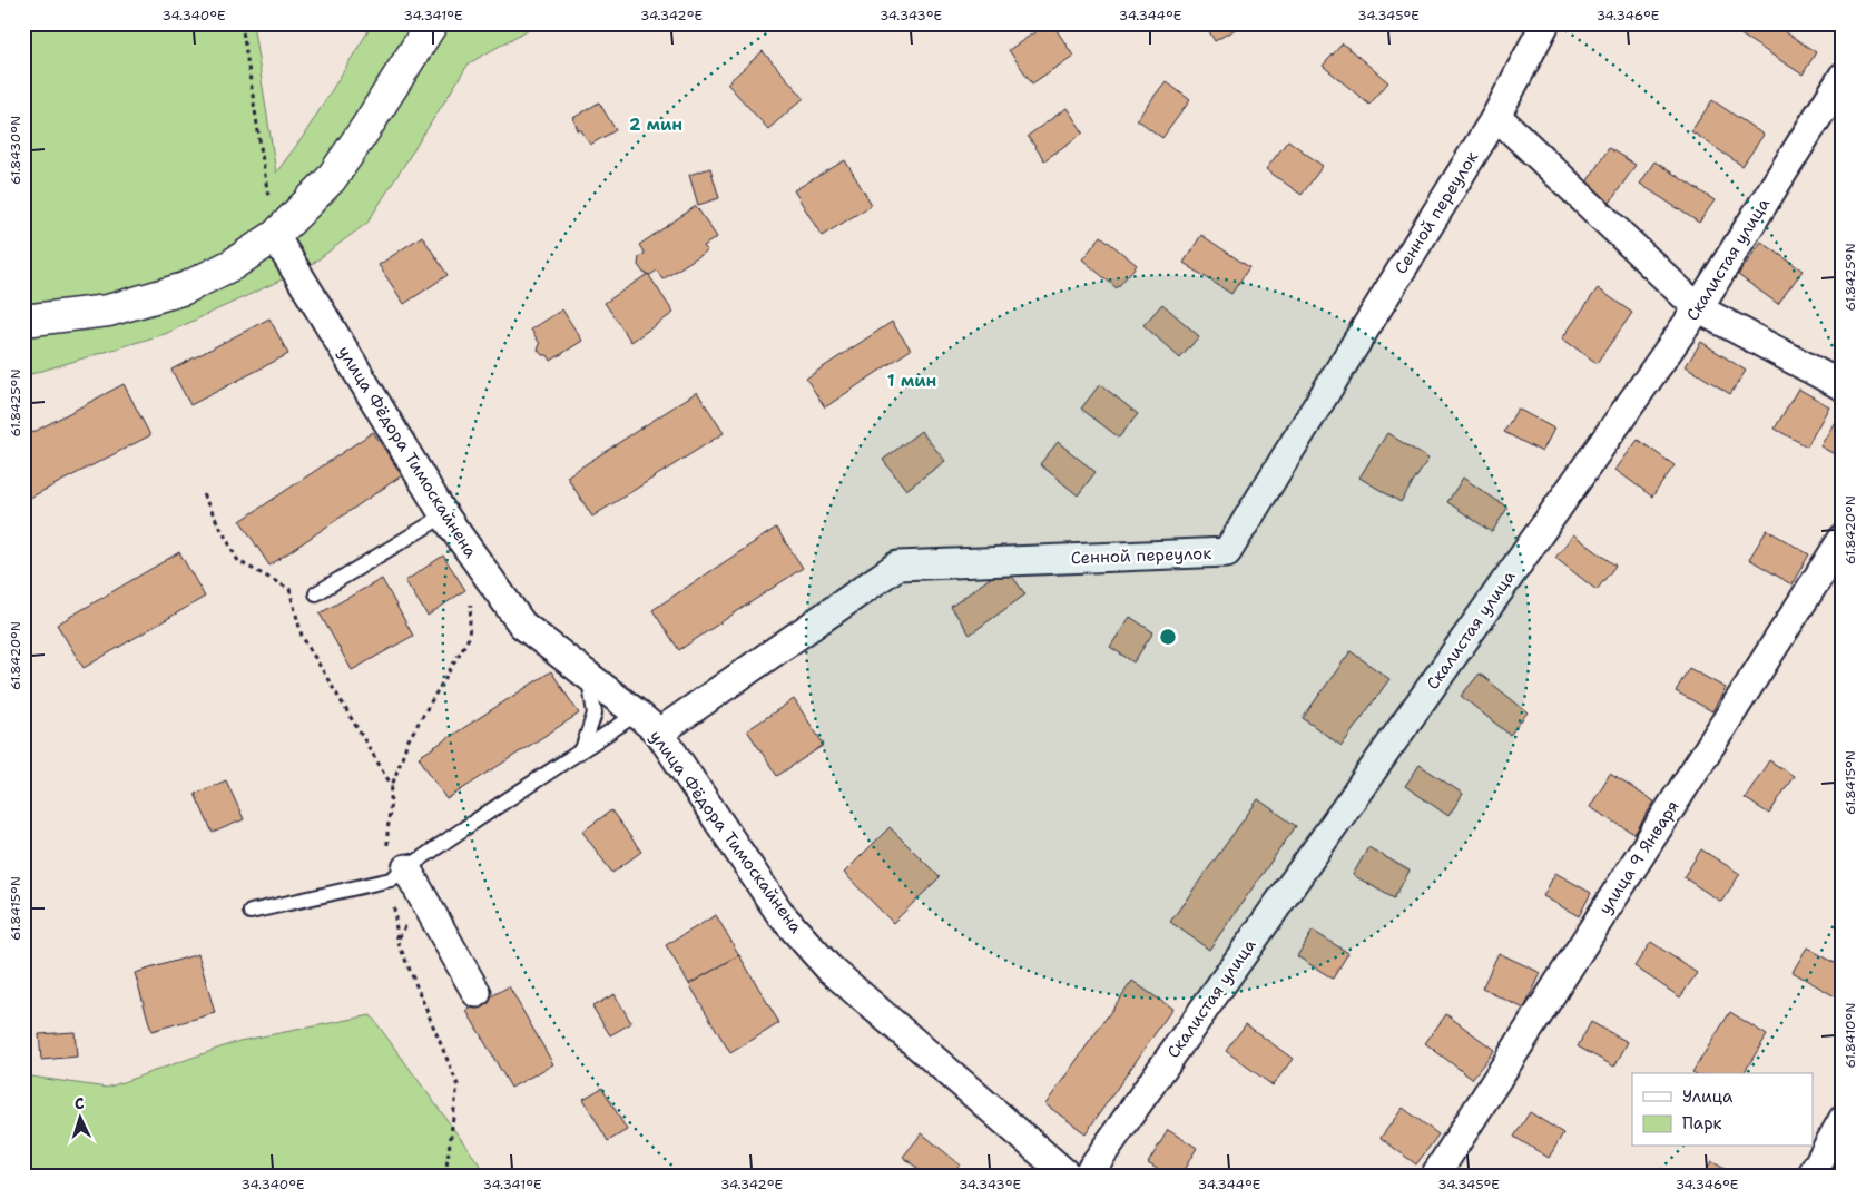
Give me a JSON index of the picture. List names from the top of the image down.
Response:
{
  "streets": {
    "street": [
      "Сенной переулок",
      "Скалистая улица",
      "улица Фёдора Тимоскайнена",
      "улица 9 Января"
    ]
  },
  "crossings": [
    ["Сенной переулок", "улица Фёдора Тимоскайнена"]
  ],
  "legend": ["Улица", "Парк"],
  "north": "top",
  "coordinates": [
    "34.340°E",
    "34.341°E",
    "34.342°E",
    "34.343°E",
    "34.344°E",
    "34.345°E",
    "34.346°E",
    "61.8430°N",
    "61.8425°N",
    "61.8420°N",
    "61.8415°N",
    "61.8410°N"
  ],
  "rings": ["2 мин", "1 мин"]
}
